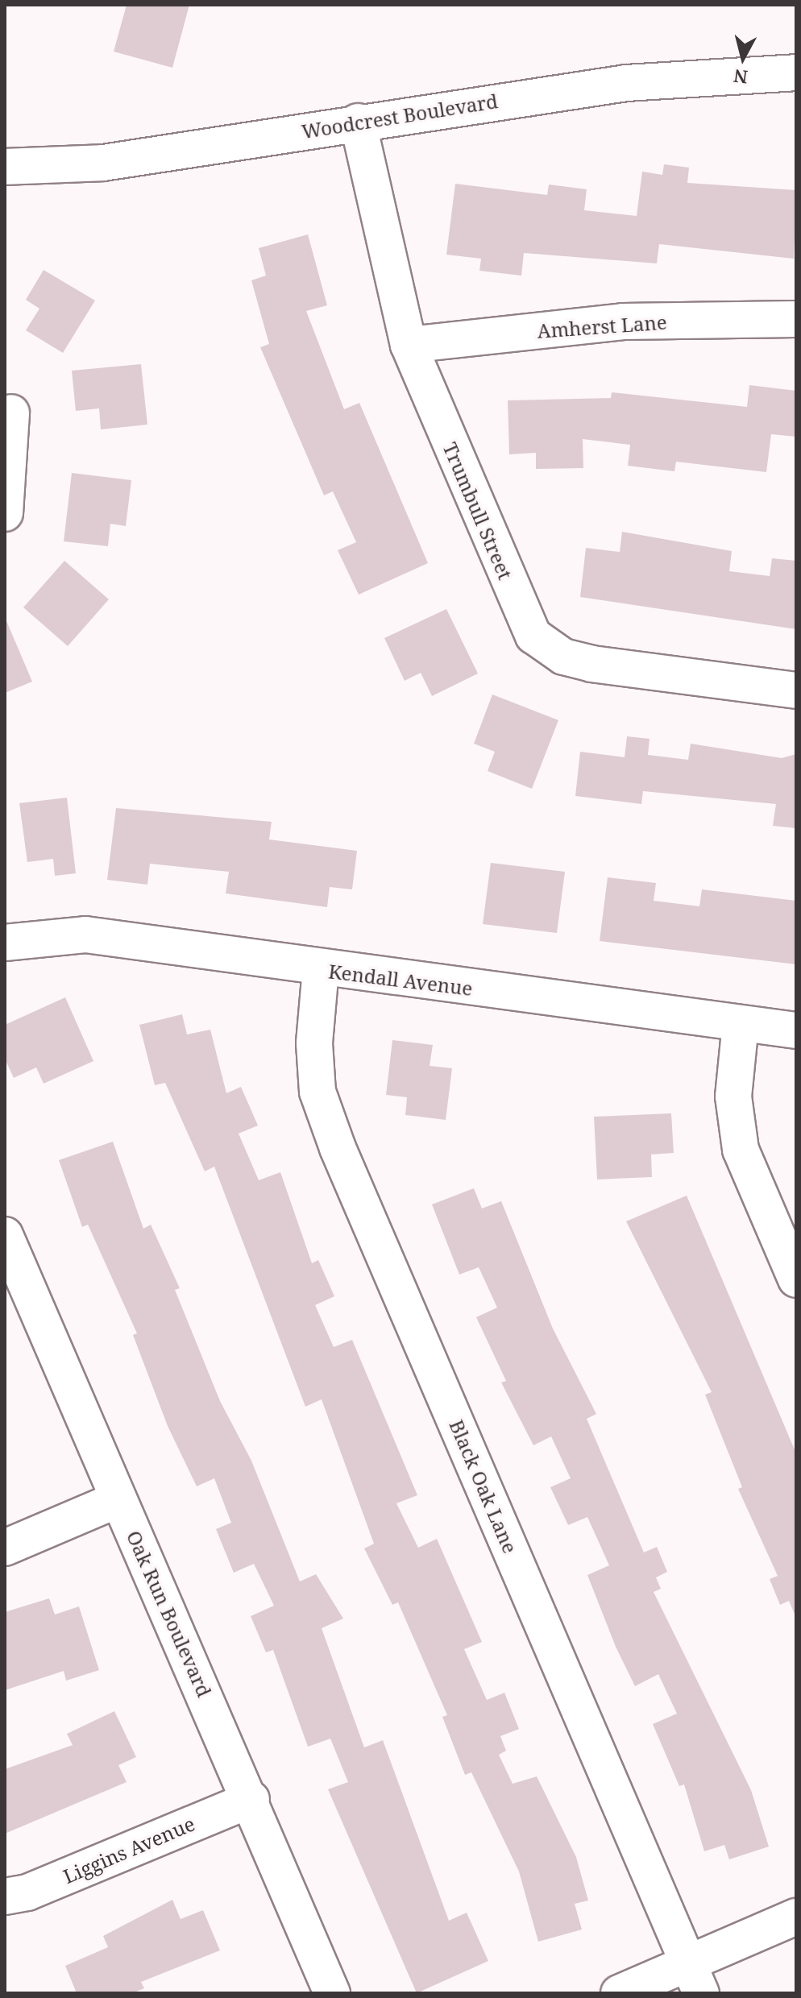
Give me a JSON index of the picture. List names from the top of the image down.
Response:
{
  "streets": {
    "street": [
      "Woodcrest Boulevard",
      "Amherst Lane",
      "Trumbull Street",
      "Kendall Avenue",
      "Black Oak Lane",
      "Oak Run Boulevard",
      "Liggins Avenue"
    ]
  },
  "crossings": [
    ["Woodcrest Boulevard", "Trumbull Street"],
    ["Amherst Lane", "Trumbull Street"],
    ["Kendall Avenue", "Black Oak Lane"],
    ["Oak Run Boulevard", "Liggins Avenue"]
  ],
  "north": "bottom"
}
